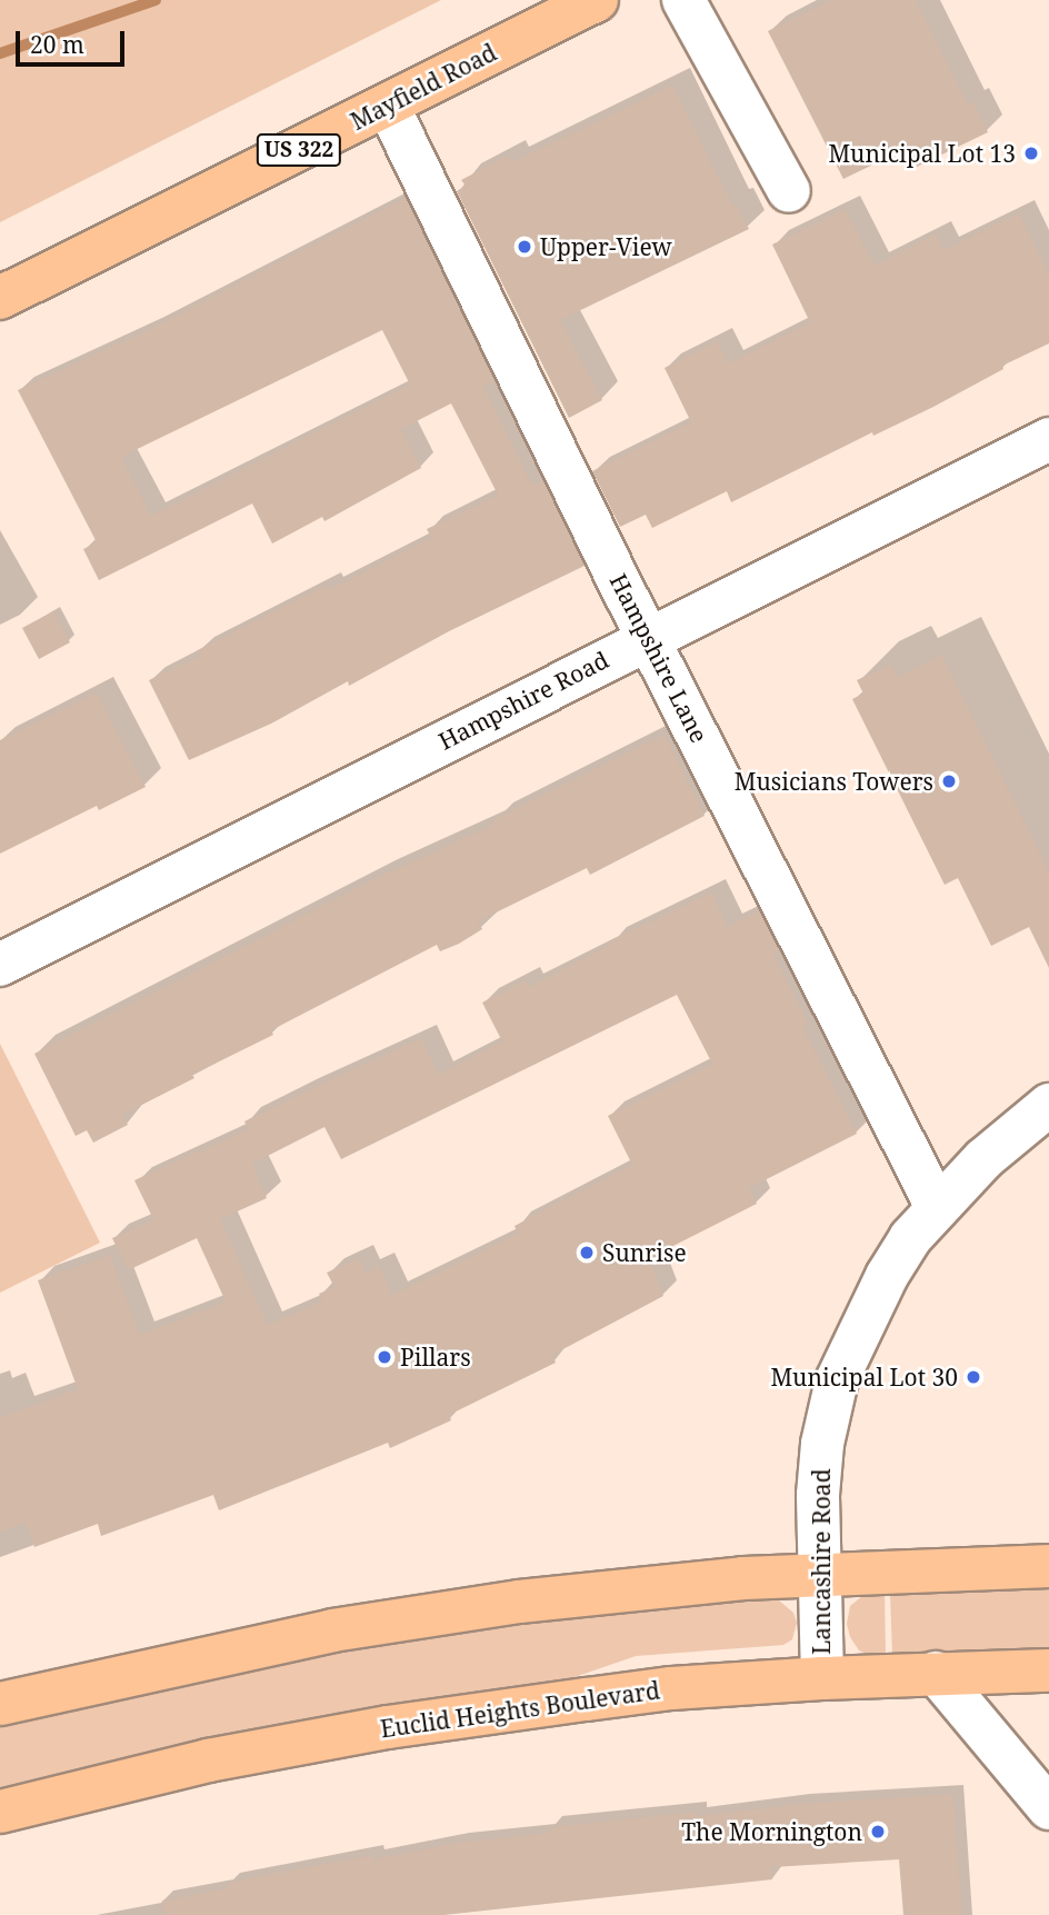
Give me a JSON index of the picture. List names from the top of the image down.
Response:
{
  "streets": {
    "main road": ["Mayfield Road", "US 322", "Euclid Heights Boulevard"],
    "street": ["Hampshire Lane", "Hampshire Road", "Lancashire Road"]
  },
  "crossings": [
    ["Mayfield Road", "Hampshire Lane"],
    ["Hampshire Lane", "Hampshire Road"],
    ["Hampshire Lane", "Lancashire Road"],
    ["Lancashire Road", "Euclid Heights Boulevard"]
  ],
  "places": [
    "Municipal Lot 13",
    "Upper-View",
    "Musicians Towers",
    "Sunrise",
    "Pillars",
    "Municipal Lot 30",
    "The Mornington"
  ],
  "scale_bar": "20 m"
}
